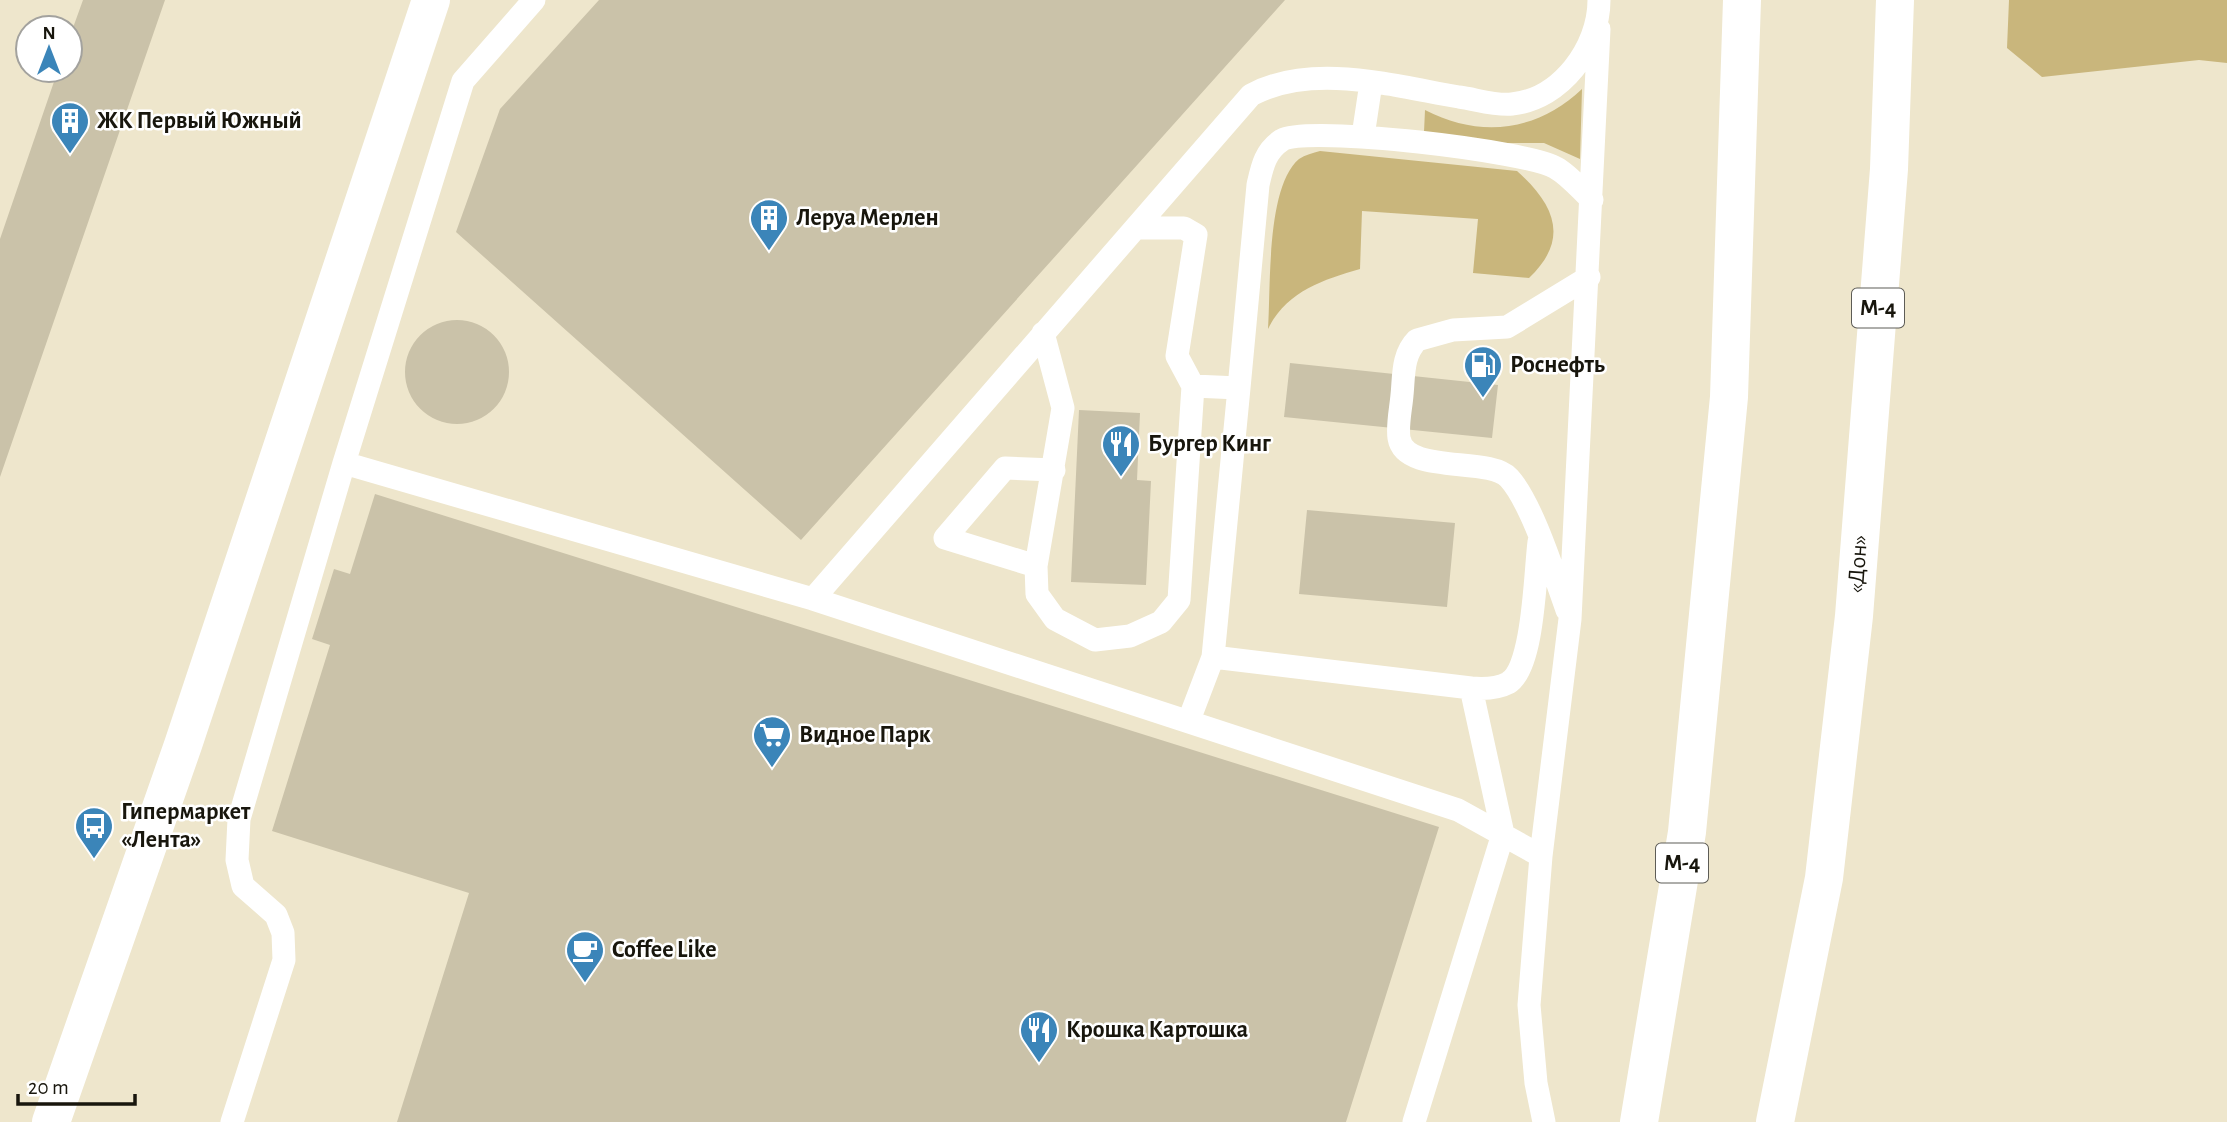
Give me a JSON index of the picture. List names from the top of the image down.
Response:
{
  "streets": {
    "main road": ["М-4", "«Дон»"]
  },
  "places": {
    "building": ["ЖК Первый Южный", "Леруа Мерлен"],
    "fuel station": ["Роснефть"],
    "restaurant": ["Бургер Кинг", "Крошка Картошка"],
    "supermarket": ["Видное Парк"],
    "bus stop": ["Гипермаркет «Лента»"],
    "cafe": ["Coffee Like"]
  },
  "scale_bar": "20 m",
  "north": "top"
}
